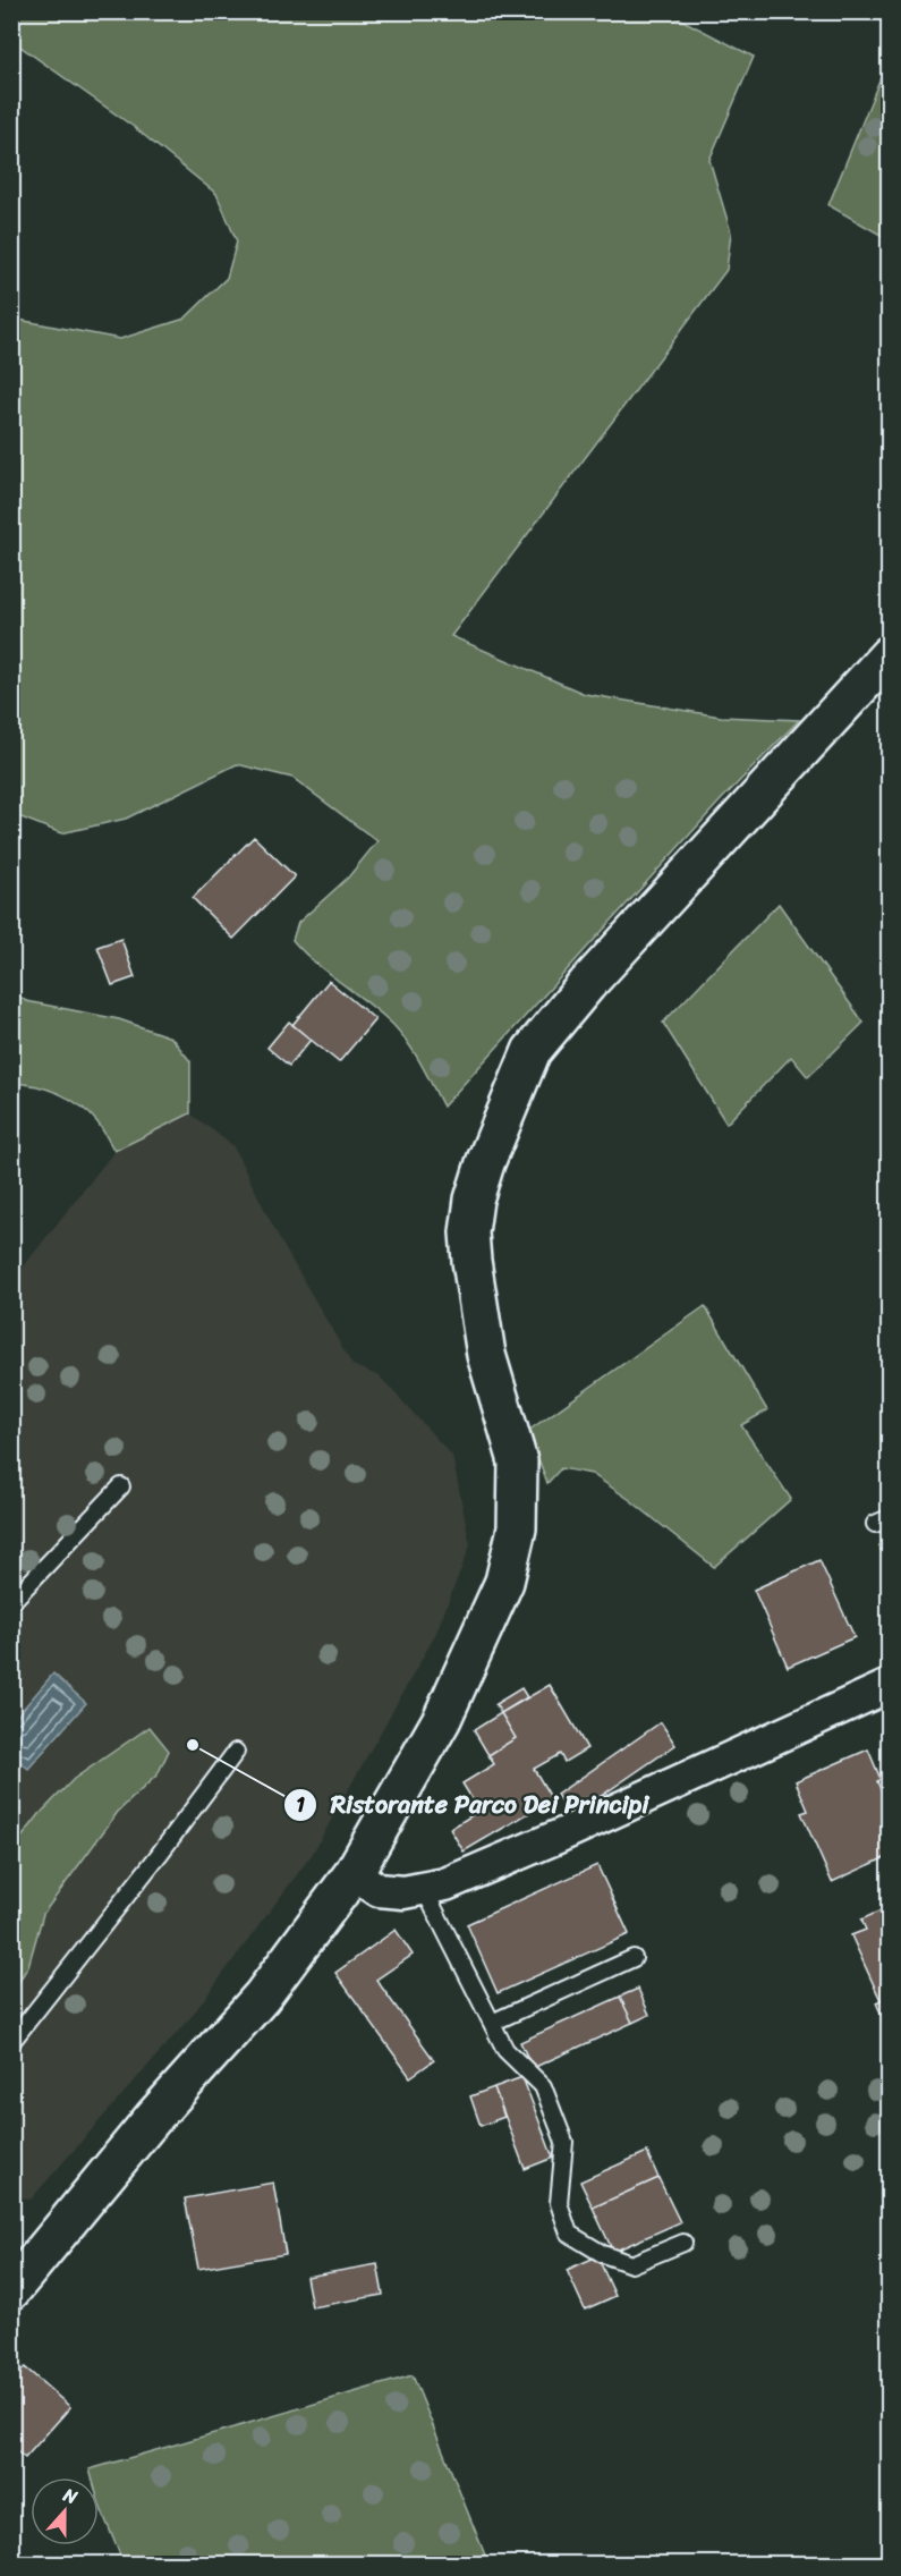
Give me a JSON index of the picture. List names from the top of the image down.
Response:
{
  "places": ["Ristorante Parco Dei Principi"],
  "north": "top"
}
